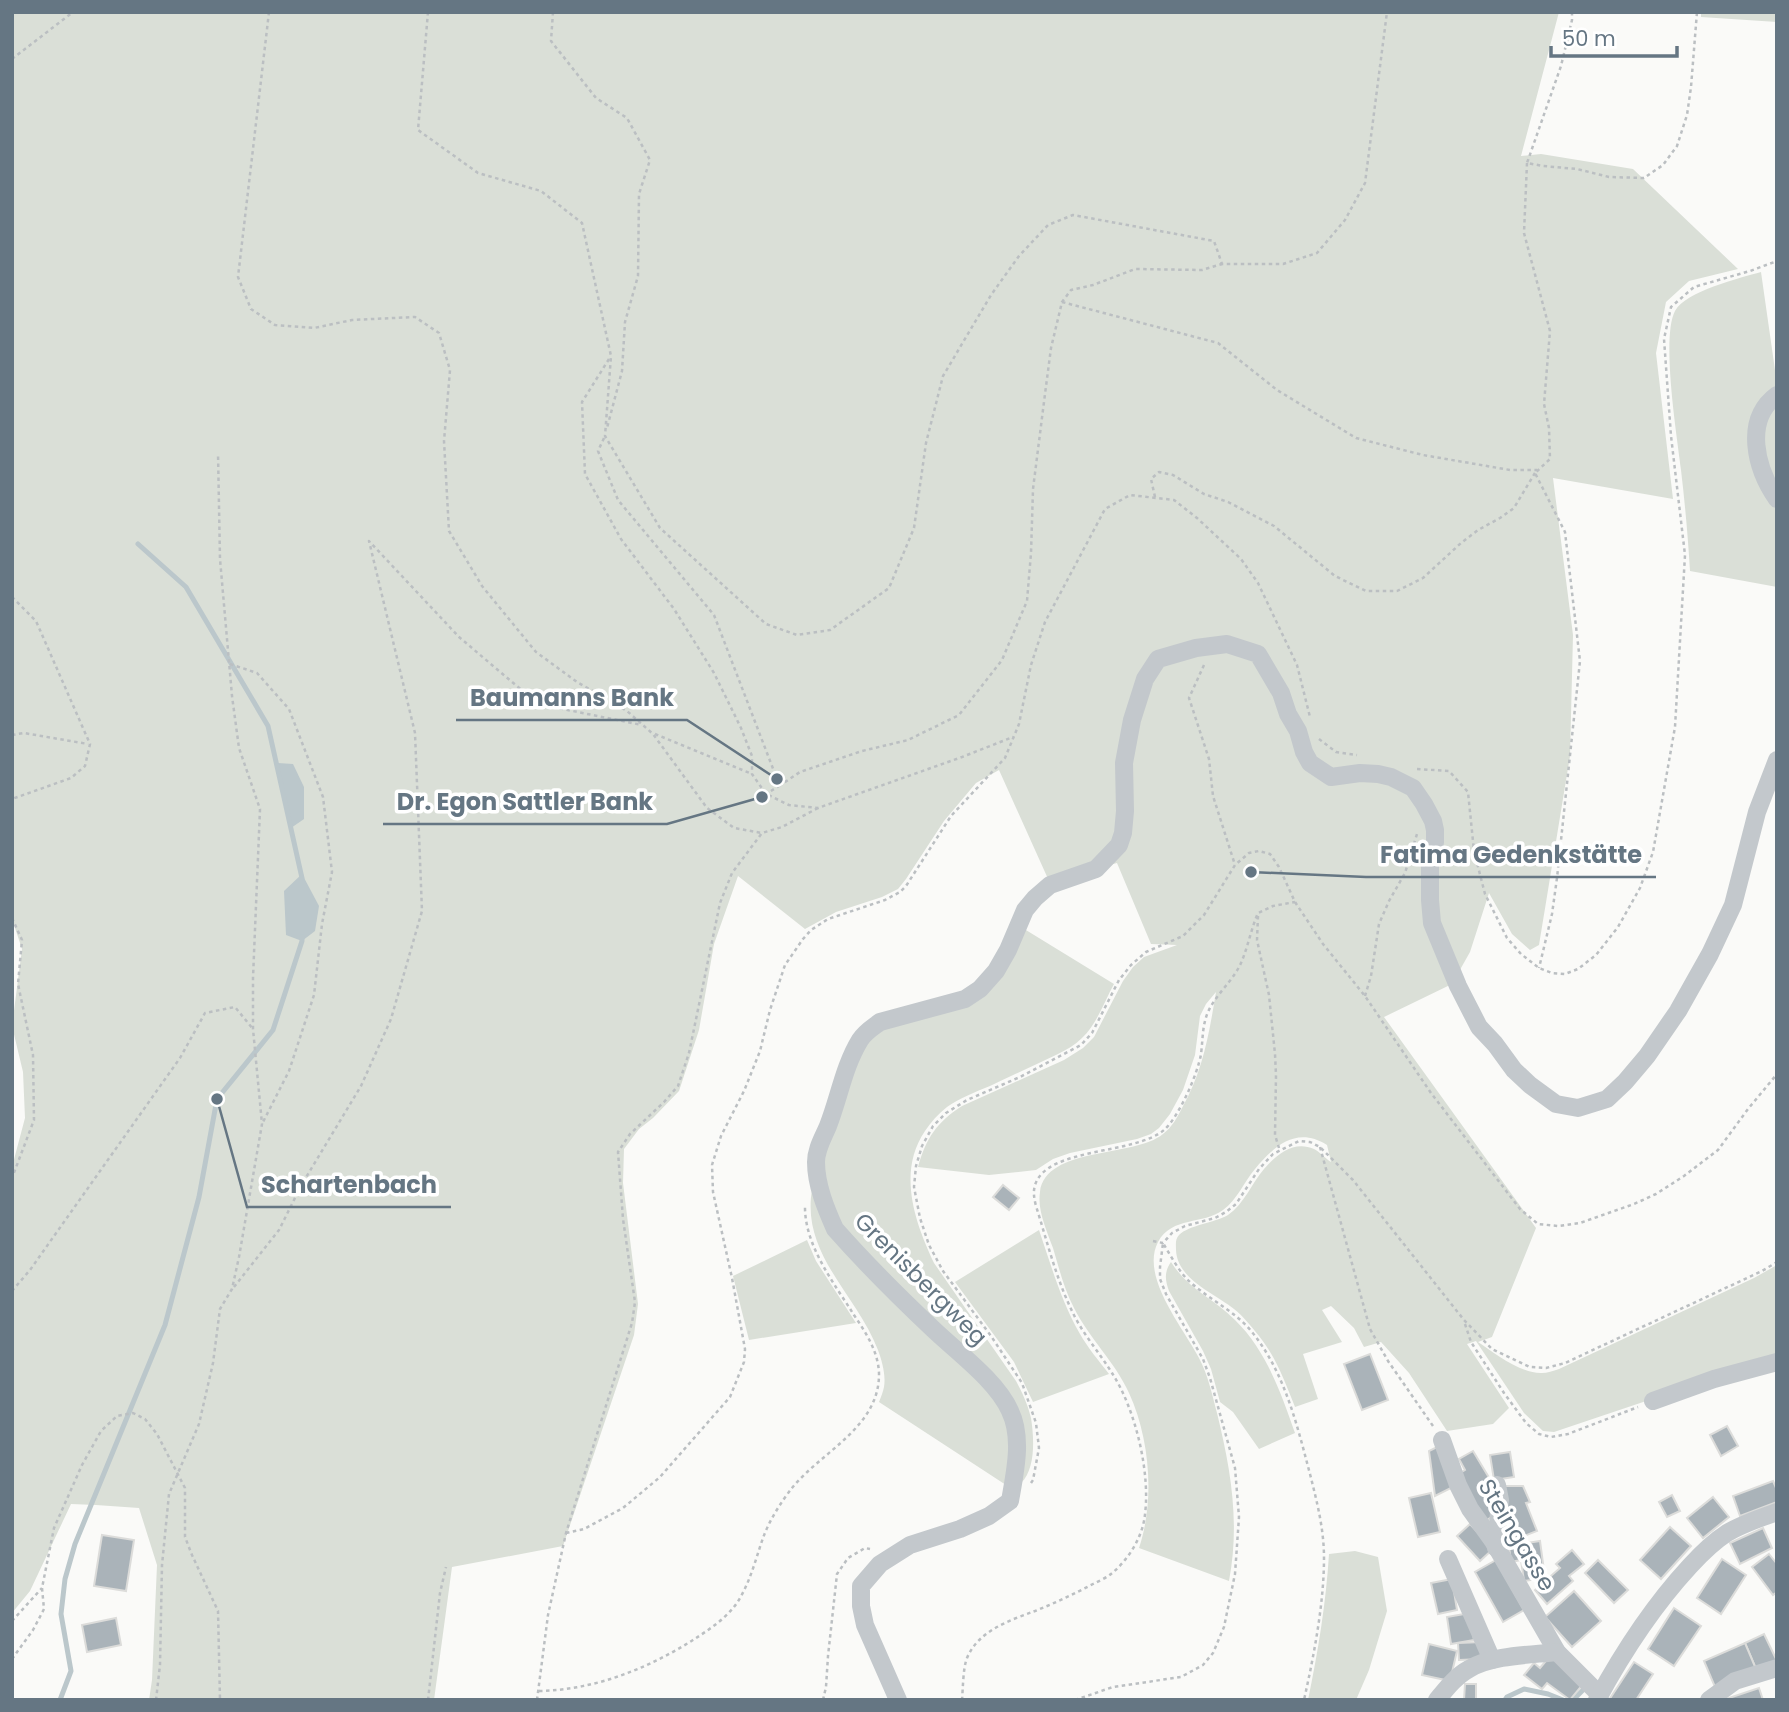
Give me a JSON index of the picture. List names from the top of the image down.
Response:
{
  "streets": {
    "street": ["Grenisbergweg", "Steingasse"]
  },
  "places": [
    "Baumanns Bank",
    "Dr. Egon Sattler Bank",
    "Fatima Gedenkstätte",
    "Schartenbach"
  ],
  "scale_bar": "50 m"
}
